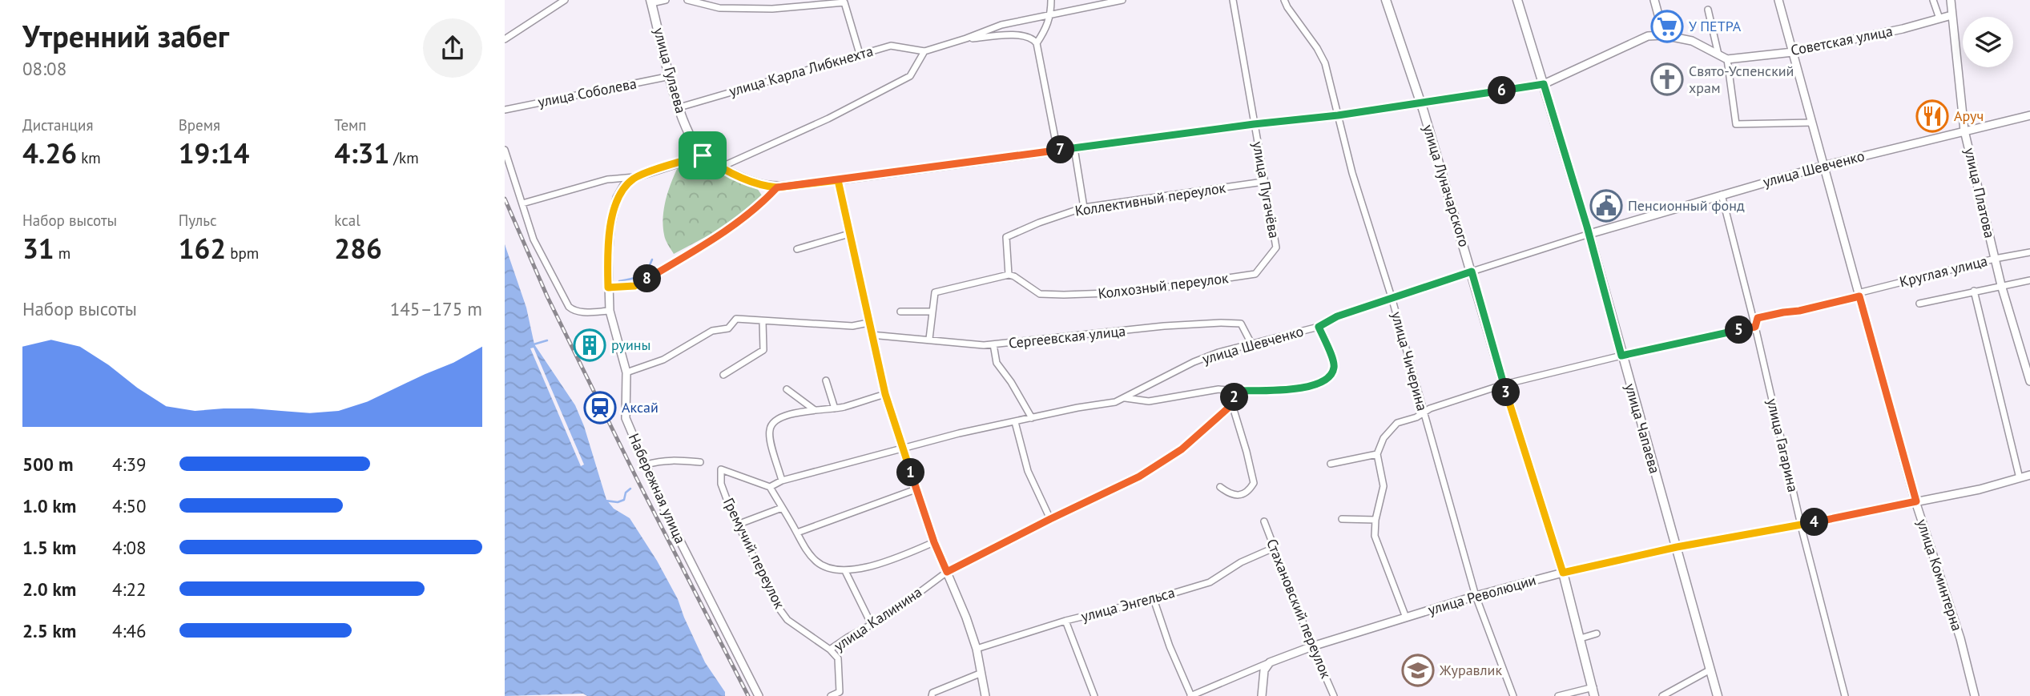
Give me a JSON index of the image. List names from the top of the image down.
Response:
{
  "streets": {
    "main road": ["улица Гулаева", "улица Луначарского", "улица Чапаева"],
    "street": [
      "Советская улица",
      "улица Карла Либкнехта",
      "улица Соболева",
      "улица Шевченко",
      "улица Пугачёва",
      "улица Платова",
      "Коллективный переулок",
      "Круглая улица",
      "Колхозный переулок",
      "Сергеевская улица",
      "улица Чичерина",
      "улица Гагарина",
      "Набережная улица",
      "Гремучий переулок",
      "улица Коминтерна",
      "улица Революции",
      "улица Энгельса",
      "Стахановский переулок",
      "улица Калинина"
    ]
  },
  "crossings": [
    ["Советская улица", "улица Платова"],
    ["Советская улица", "улица Коминтерна"],
    ["улица Гулаева", "улица Карла Либкнехта"],
    ["улица Гулаева", "улица Соболева"],
    ["улица Шевченко", "улица Луначарского"],
    ["улица Шевченко", "улица Платова"],
    ["улица Шевченко", "Сергеевская улица"],
    ["улица Шевченко", "улица Чичерина"],
    ["улица Шевченко", "улица Чапаева"],
    ["улица Шевченко", "улица Гагарина"],
    ["улица Шевченко", "Гремучий переулок"],
    ["улица Шевченко", "улица Коминтерна"],
    ["улица Шевченко", "улица Калинина"],
    ["улица Луначарского", "Круглая улица"],
    ["улица Луначарского", "улица Революции"],
    ["улица Пугачёва", "Коллективный переулок"],
    ["улица Пугачёва", "Колхозный переулок"],
    ["улица Платова", "Круглая улица"],
    ["Коллективный переулок", "Колхозный переулок"],
    ["Круглая улица", "улица Чичерина"],
    ["Круглая улица", "улица Чапаева"],
    ["Круглая улица", "улица Гагарина"],
    ["Круглая улица", "улица Коминтерна"],
    ["улица Чичерина", "улица Революции"],
    ["улица Чапаева", "улица Революции"],
    ["улица Гагарина", "улица Революции"],
    ["Гремучий переулок", "улица Калинина"],
    ["улица Коминтерна", "улица Революции"],
    ["улица Революции", "Стахановский переулок"],
    ["улица Энгельса", "Стахановский переулок"]
  ],
  "places": {
    "supermarket": ["У ПЕТРА"],
    "church": ["Свято-Успенский храм"],
    "restaurant": ["Аруч"],
    "public building": ["Пенсионный фонд"],
    "building": ["руины"],
    "station": ["Аксай"],
    "school or university": ["Журавлик"]
  },
  "page": {
    "heading": ["Утренний забег", "08:08"],
    "pins": [
      "6",
      "7",
      "8",
      "5",
      "3",
      "2",
      "1",
      "4"
    ],
    "stats": [
      ["Дистанция", "4.26 km"],
      ["Время", "19:14"],
      ["Темп", "4:31 /km"],
      ["Набор высоты", "31 m"],
      ["Пульс", "162 bpm"],
      ["kcal", "286"]
    ],
    "chart": ["Набор высоты", "145–175 m"],
    "list": [
      {
        "name": "500 m",
        "note": "4:39"
      },
      {
        "name": "1.0 km",
        "note": "4:50"
      },
      {
        "name": "1.5 km",
        "note": "4:08"
      },
      {
        "name": "2.0 km",
        "note": "4:22"
      },
      {
        "name": "2.5 km",
        "note": "4:46"
      }
    ]
  }
}
